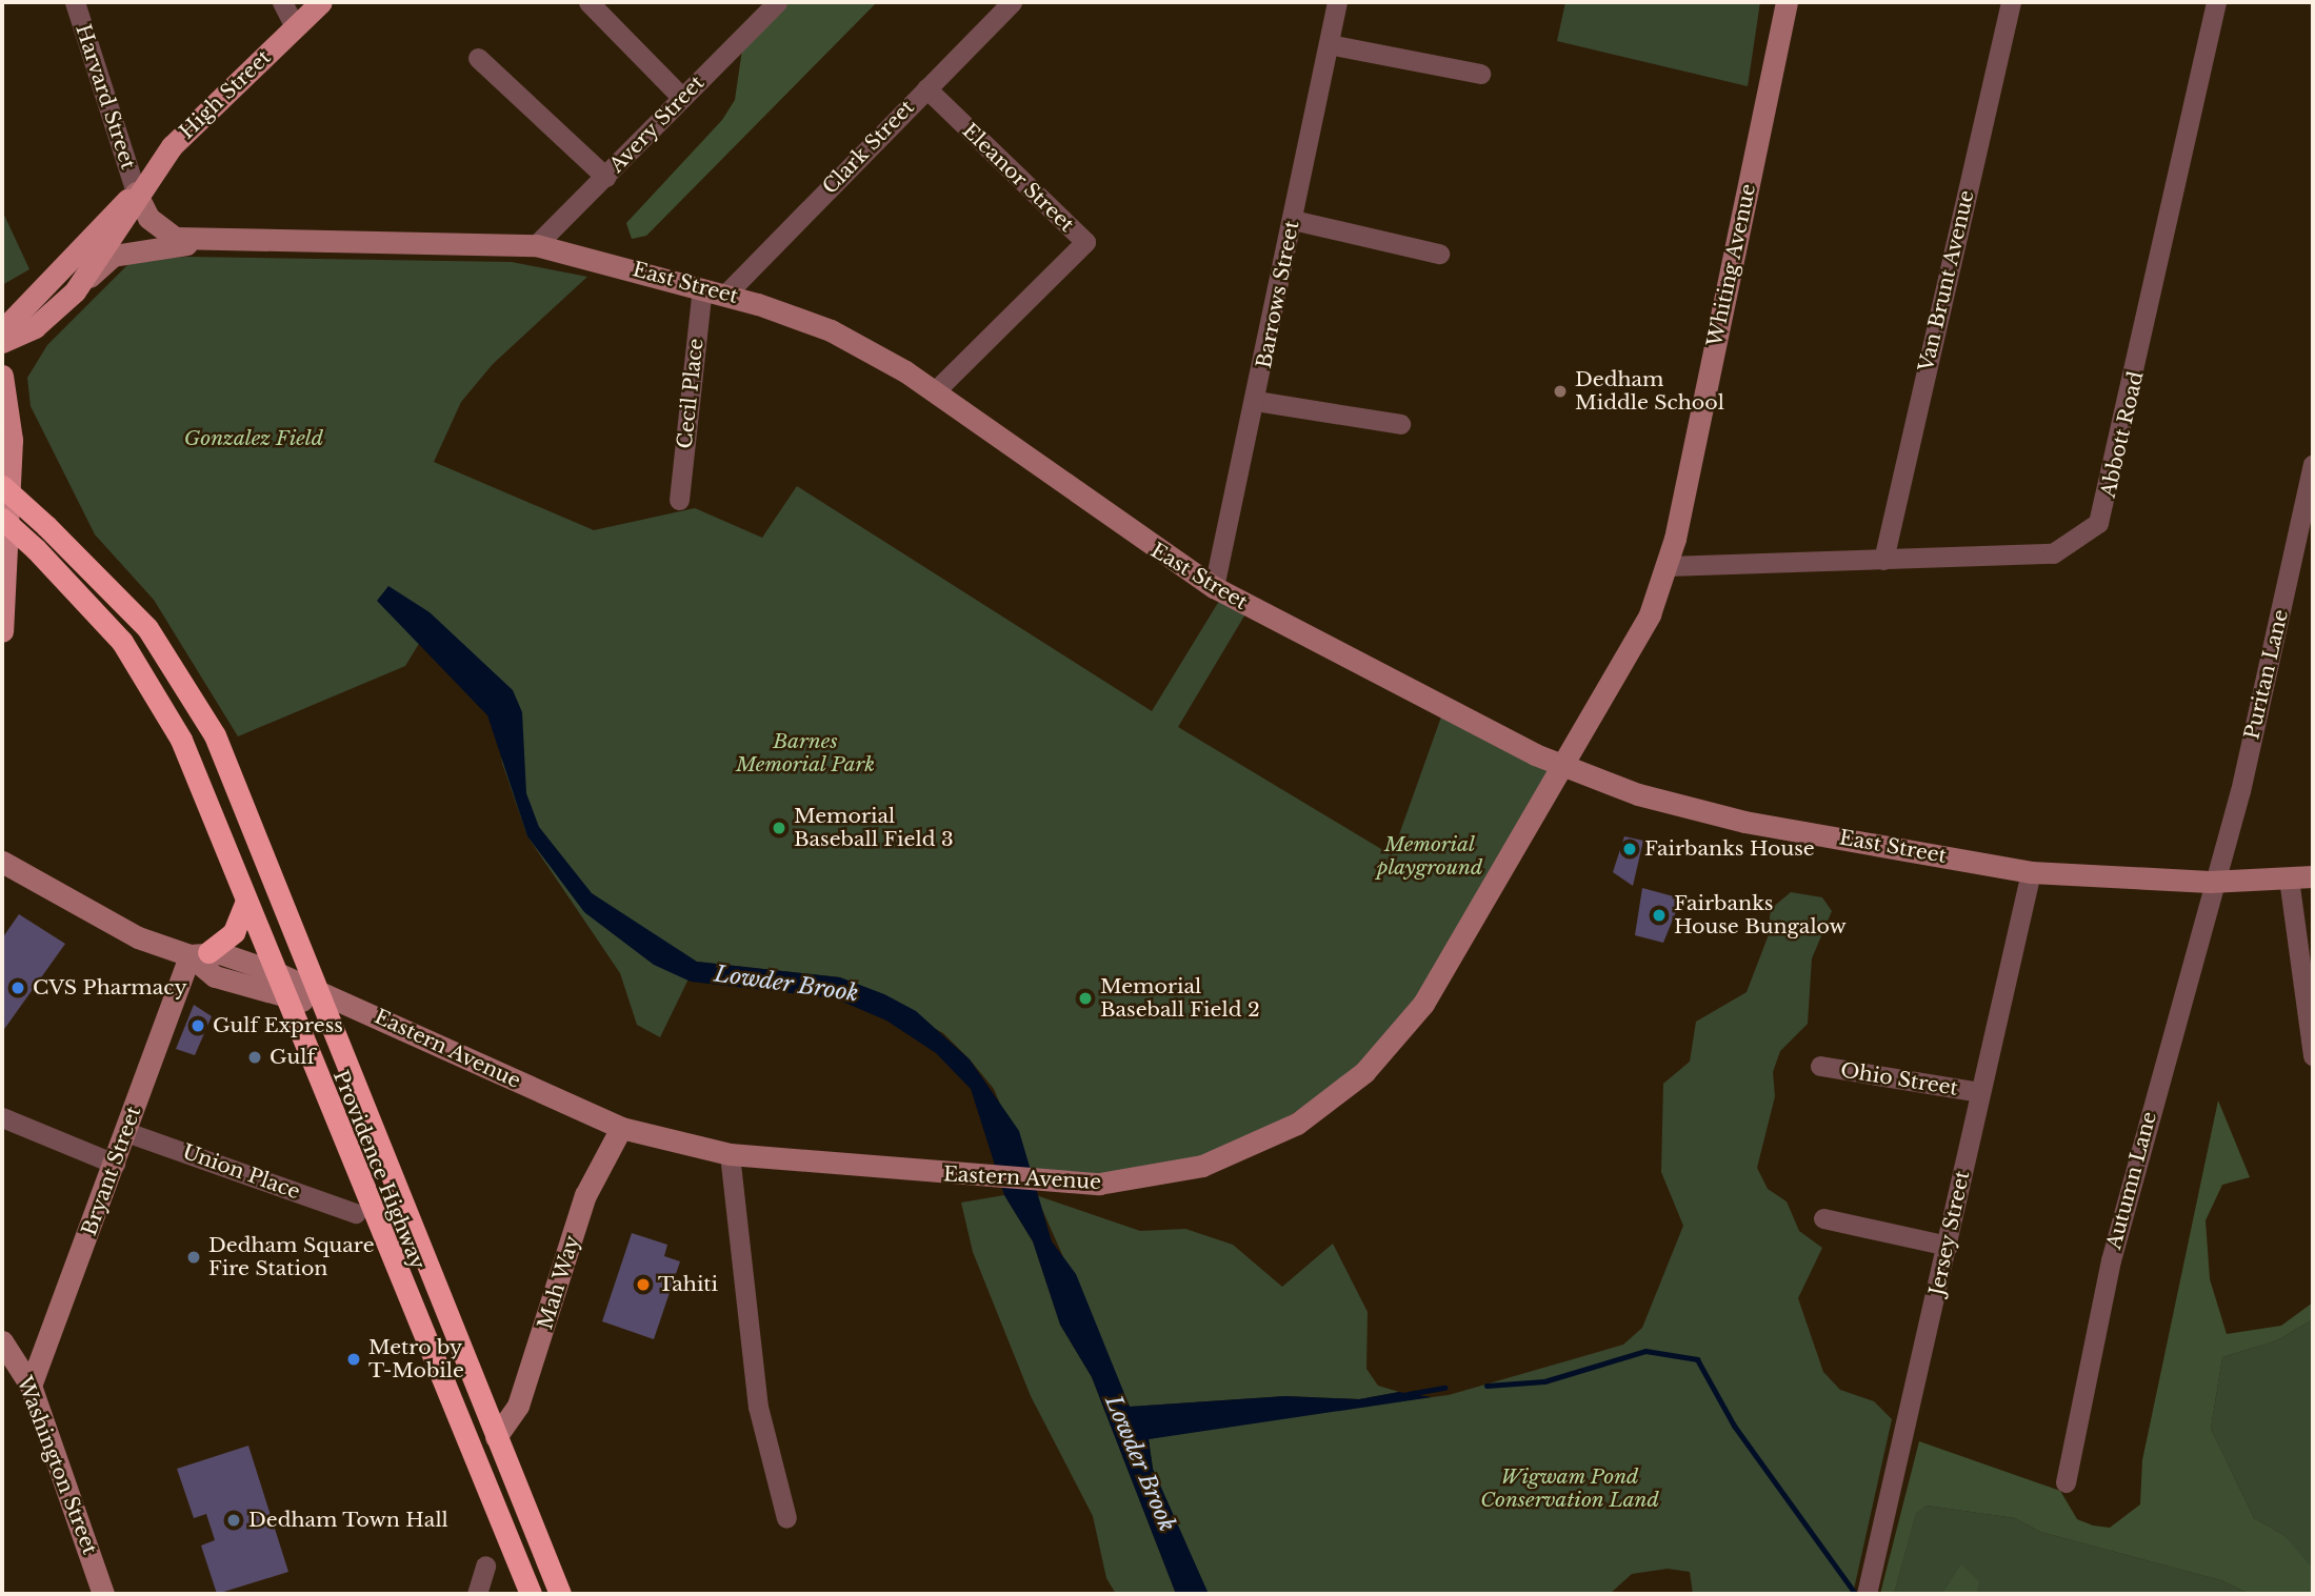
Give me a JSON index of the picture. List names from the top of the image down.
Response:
{
  "streets": {
    "highway": ["Providence Highway"],
    "main road": [
      "High Street",
      "Whiting Avenue",
      "East Street",
      "Eastern Avenue",
      "Bryant Street",
      "Mah Way",
      "Washington Street"
    ],
    "street": [
      "Harvard Street",
      "Avery Street",
      "Clark Street",
      "Eleanor Street",
      "Van Brunt Avenue",
      "Barrows Street",
      "Cecil Place",
      "Abbott Road",
      "Puritan Lane",
      "Ohio Street",
      "Union Place",
      "Autumn Lane",
      "Jersey Street"
    ]
  },
  "crossings": [
    ["High Street", "Harvard Street"],
    ["High Street", "East Street"],
    ["Harvard Street", "East Street"],
    ["Avery Street", "East Street"],
    ["Clark Street", "Eleanor Street"],
    ["Clark Street", "East Street"],
    ["Eleanor Street", "East Street"],
    ["Whiting Avenue", "East Street"],
    ["Whiting Avenue", "Abbott Road"],
    ["Whiting Avenue", "Eastern Avenue"],
    ["Van Brunt Avenue", "Abbott Road"],
    ["East Street", "Barrows Street"],
    ["East Street", "Cecil Place"],
    ["East Street", "Puritan Lane"],
    ["East Street", "Eastern Avenue"],
    ["East Street", "Autumn Lane"],
    ["East Street", "Jersey Street"],
    ["Puritan Lane", "Autumn Lane"],
    ["Eastern Avenue", "Providence Highway"],
    ["Eastern Avenue", "Bryant Street"],
    ["Eastern Avenue", "Mah Way"],
    ["Ohio Street", "Jersey Street"],
    ["Bryant Street", "Union Place"],
    ["Bryant Street", "Washington Street"]
  ],
  "water": ["Lowder Brook"],
  "parks": [
    "Gonzalez Field",
    "Barnes Memorial Park",
    "Memorial playground",
    "Wigwam Pond Conservation Land"
  ],
  "places": [
    "Dedham Middle School",
    "Memorial Baseball Field 3",
    "Fairbanks House",
    "Fairbanks House Bungalow",
    "CVS Pharmacy",
    "Memorial Baseball Field 2",
    "Gulf Express",
    "Gulf",
    "Dedham Square Fire Station",
    "Tahiti",
    "Metro by T-Mobile",
    "Dedham Town Hall"
  ]
}
